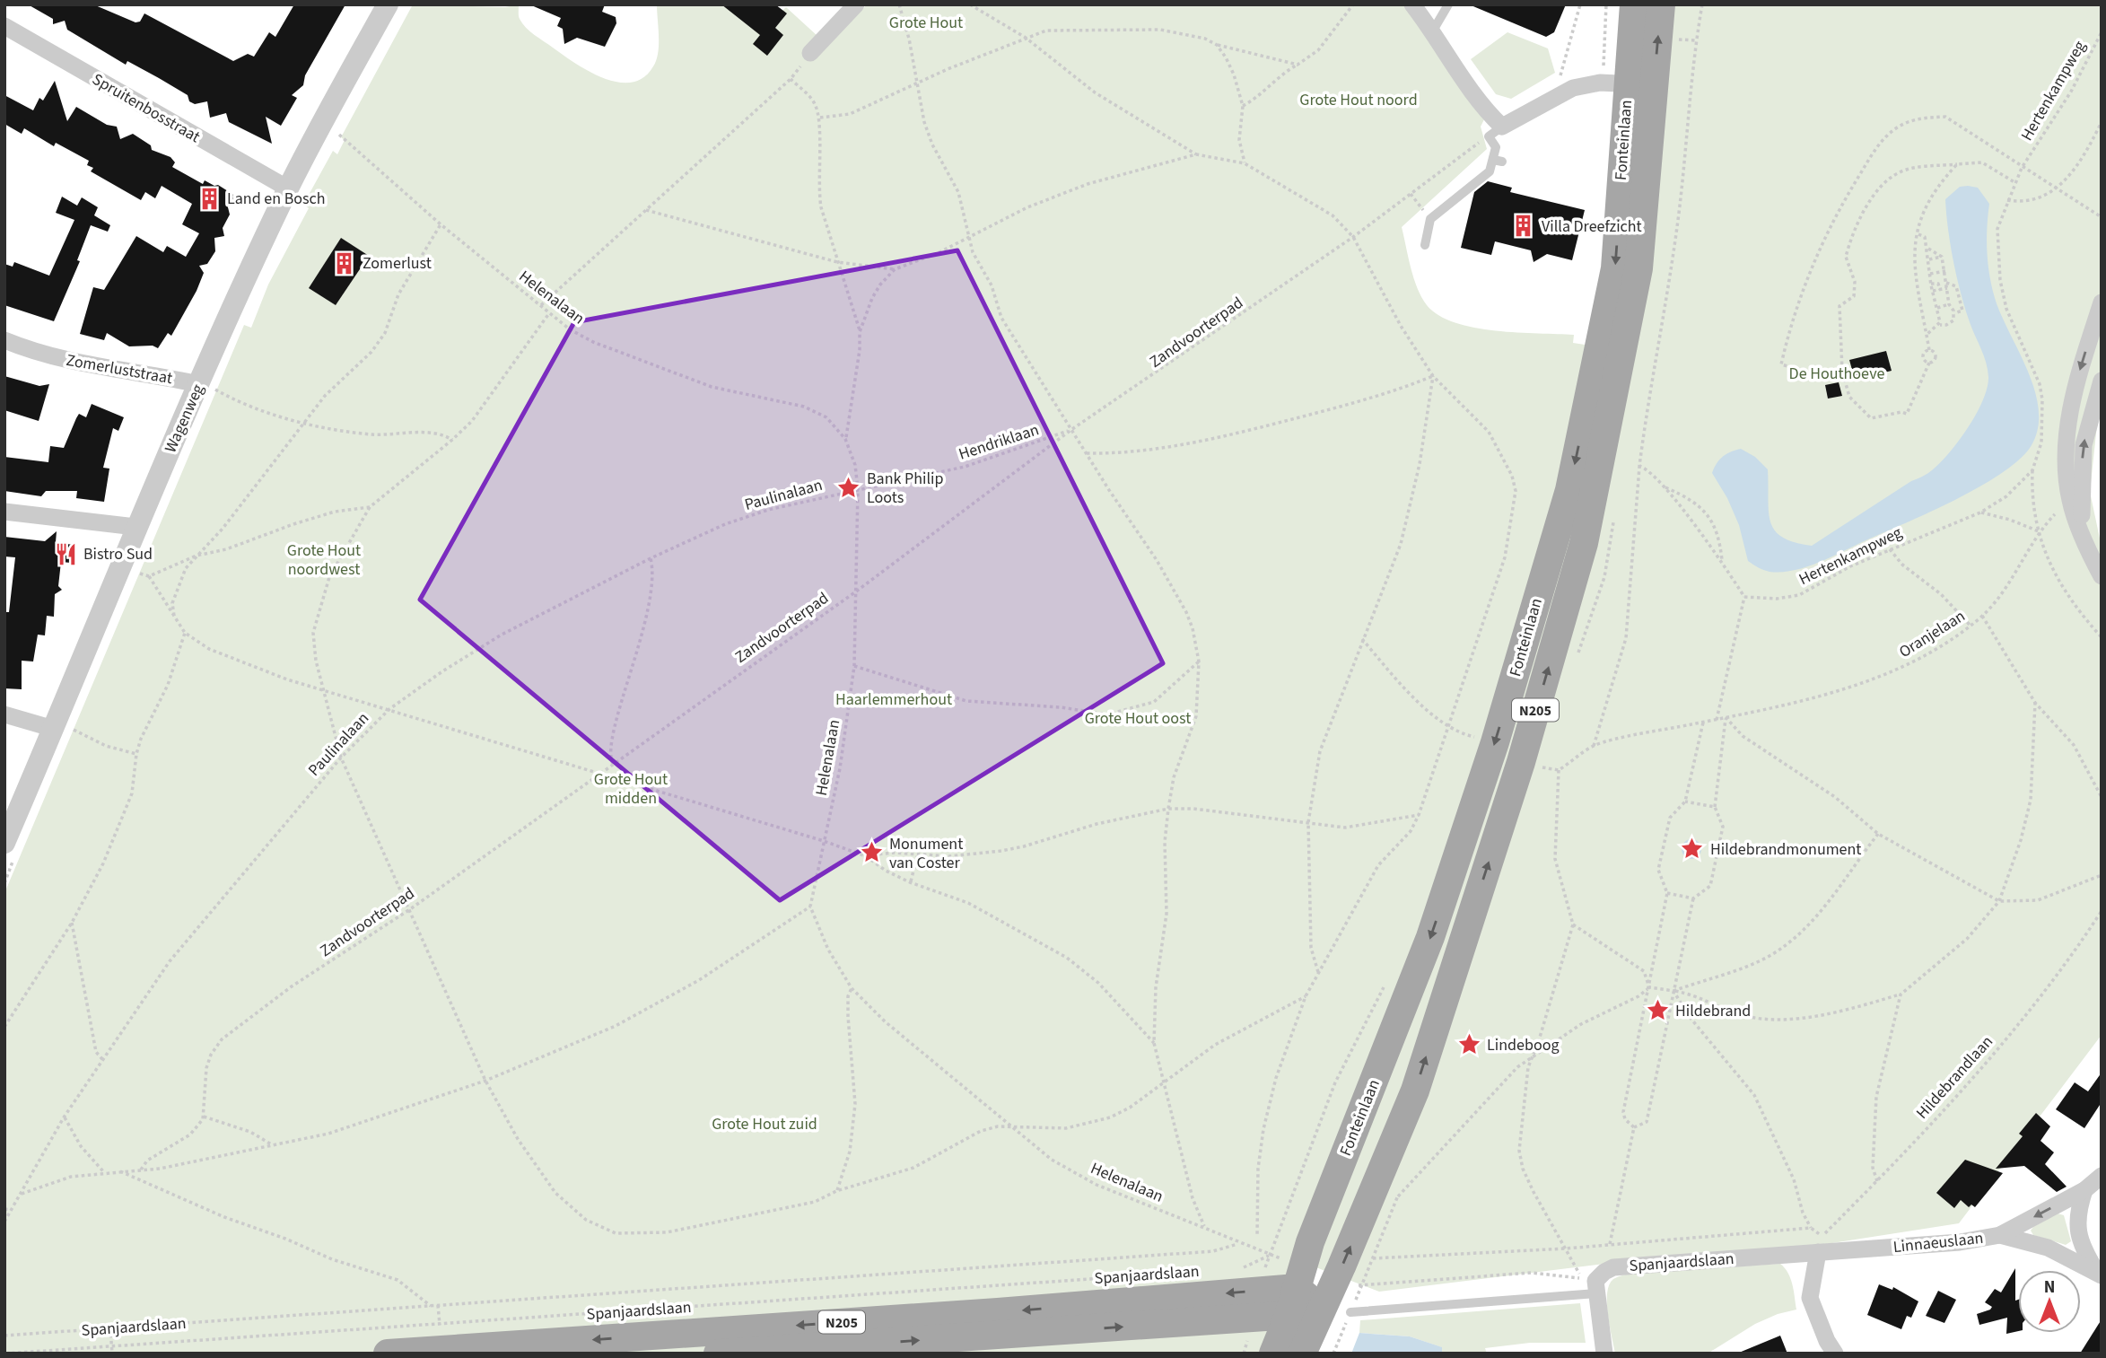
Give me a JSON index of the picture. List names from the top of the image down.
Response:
{
  "streets": {
    "main road": ["Fonteinlaan", "N205", "Spanjaardslaan"],
    "street": [
      "Spruitenbosstraat",
      "Zomerluststraat",
      "Wagenweg",
      "Linnaeuslaan"
    ],
    "path": [
      "Hertenkampweg",
      "Helenalaan",
      "Zandvoorterpad",
      "Hendriklaan",
      "Paulinalaan",
      "Oranjelaan",
      "Hildebrandlaan"
    ]
  },
  "crossings": [
    ["Spruitenbosstraat", "Wagenweg"],
    ["Fonteinlaan", "N205"],
    ["Fonteinlaan", "Spanjaardslaan"],
    ["Helenalaan", "Zandvoorterpad"],
    ["Helenalaan", "Hendriklaan"],
    ["Helenalaan", "Paulinalaan"],
    ["Helenalaan", "Spanjaardslaan"],
    ["Zandvoorterpad", "Hendriklaan"],
    ["Zomerluststraat", "Wagenweg"],
    ["Hendriklaan", "Paulinalaan"],
    ["Hildebrandlaan", "Linnaeuslaan"],
    ["Hildebrandlaan", "Spanjaardslaan"],
    ["Linnaeuslaan", "Spanjaardslaan"]
  ],
  "parks": [
    "Grote Hout",
    "Grote Hout noord",
    "De Houthoeve",
    "Grote Hout noordwest",
    "Haarlemmerhout",
    "Grote Hout oost",
    "Grote Hout midden",
    "Grote Hout zuid"
  ],
  "places": {
    "building": ["Land en Bosch", "Villa Dreefzicht", "Zomerlust"],
    "place": [
      "Bank Philip Loots",
      "Hildebrandmonument",
      "Monument van Coster",
      "Hildebrand",
      "Lindeboog"
    ],
    "restaurant": ["Bistro Sud"]
  },
  "north": "top"
}
